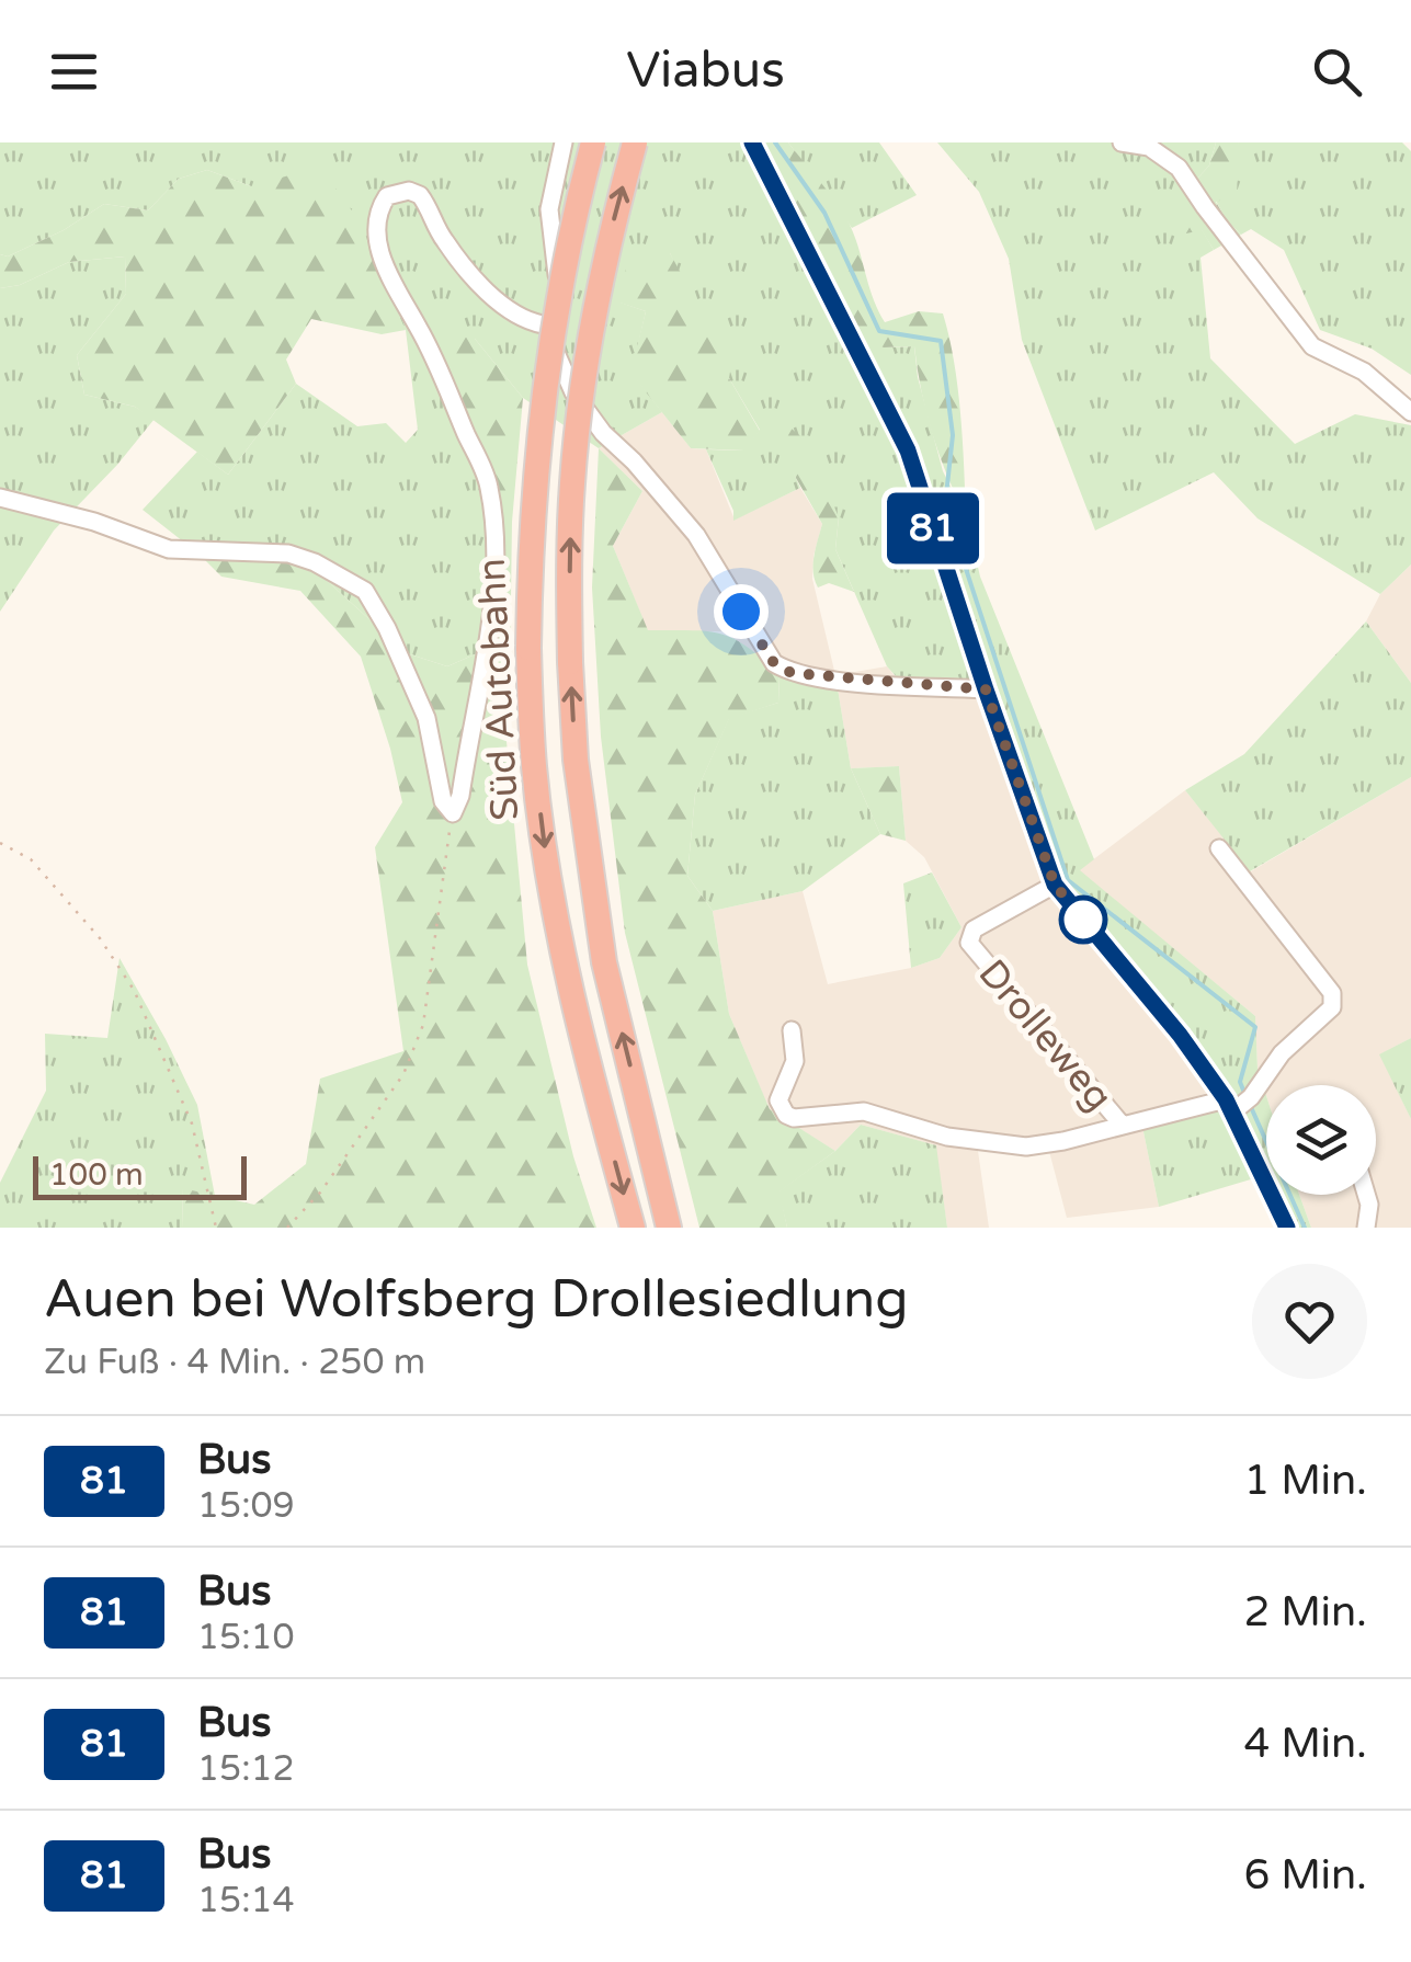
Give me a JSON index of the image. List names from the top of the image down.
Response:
{
  "streets": {
    "highway": ["Süd Autobahn"],
    "street": ["Drolleweg"]
  },
  "lines": ["bus line 81"],
  "scale_bar": "100 m",
  "page": {
    "header": "Viabus",
    "on_map": "81",
    "scale": "100 m",
    "heading": ["Auen bei Wolfsberg Drollesiedlung", "Zu Fuß · 4 Min. · 250 m"],
    "list": [
      {
        "mark": "81",
        "name": "Bus",
        "note": "15:09",
        "value": "1 Min."
      },
      {
        "mark": "81",
        "name": "Bus",
        "note": "15:10",
        "value": "2 Min."
      },
      {
        "mark": "81",
        "name": "Bus",
        "note": "15:12",
        "value": "4 Min."
      },
      {
        "mark": "81",
        "name": "Bus",
        "note": "15:14",
        "value": "6 Min."
      }
    ]
  }
}
